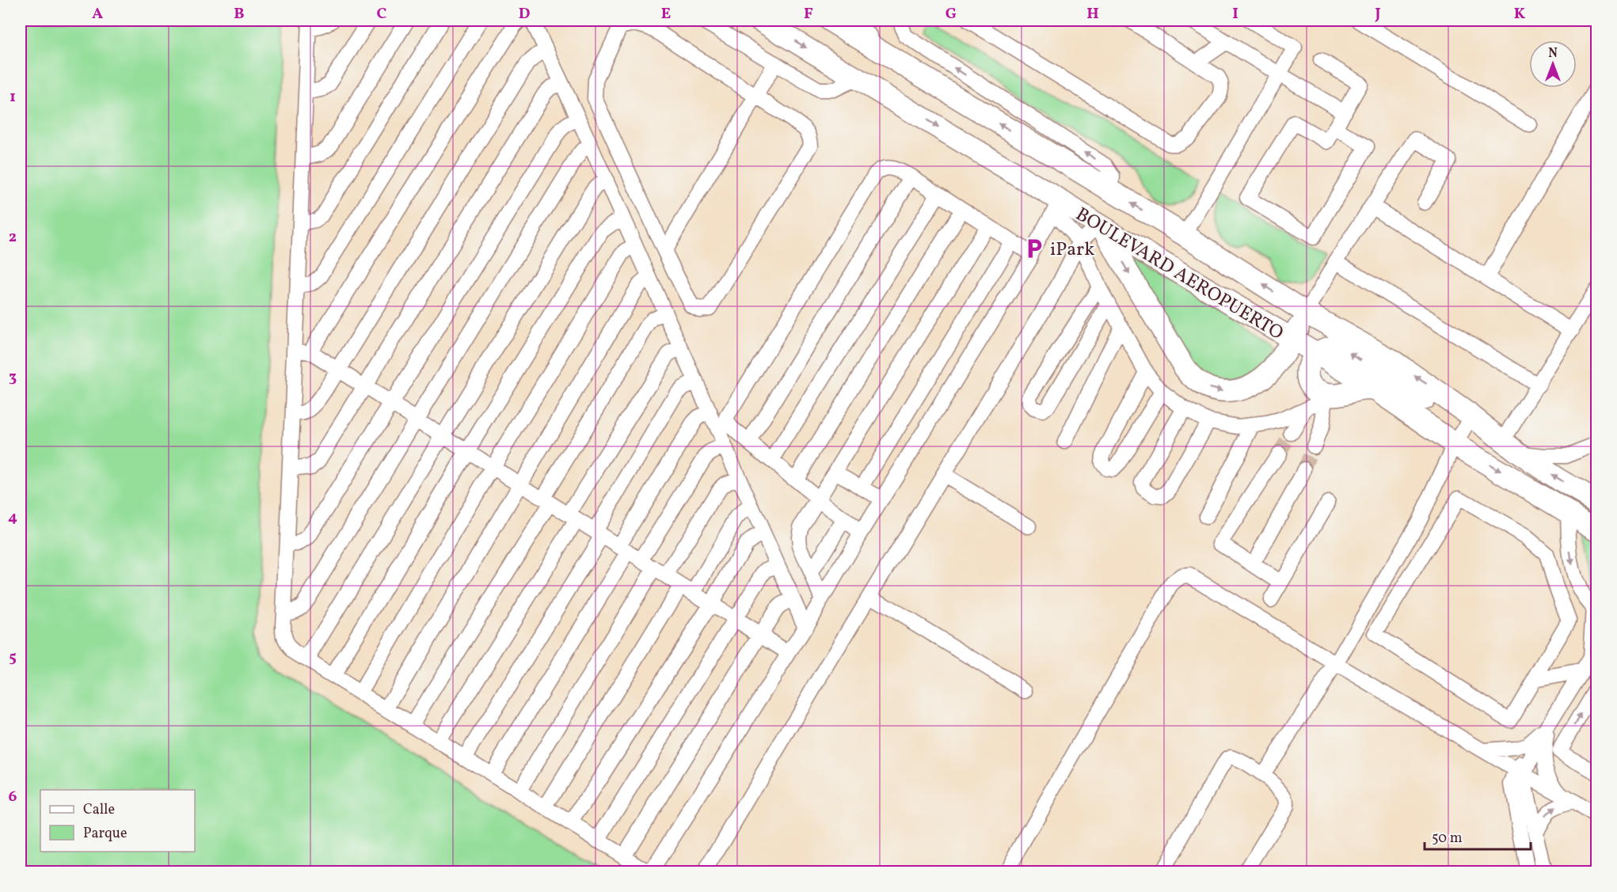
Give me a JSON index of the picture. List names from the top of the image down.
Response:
{
  "streets": {
    "highway": ["BOULEVARD AEROPUERTO"]
  },
  "places": {
    "parking": ["iPark"]
  },
  "legend": ["Calle", "Parque"],
  "scale_bar": "50 m",
  "north": "top",
  "grid": {
    "columns": [
      "A",
      "B",
      "C",
      "D",
      "E",
      "F",
      "G",
      "H",
      "I",
      "J",
      "K"
    ],
    "rows": [
      "1",
      "2",
      "3",
      "4",
      "5",
      "6"
    ]
  }
}
